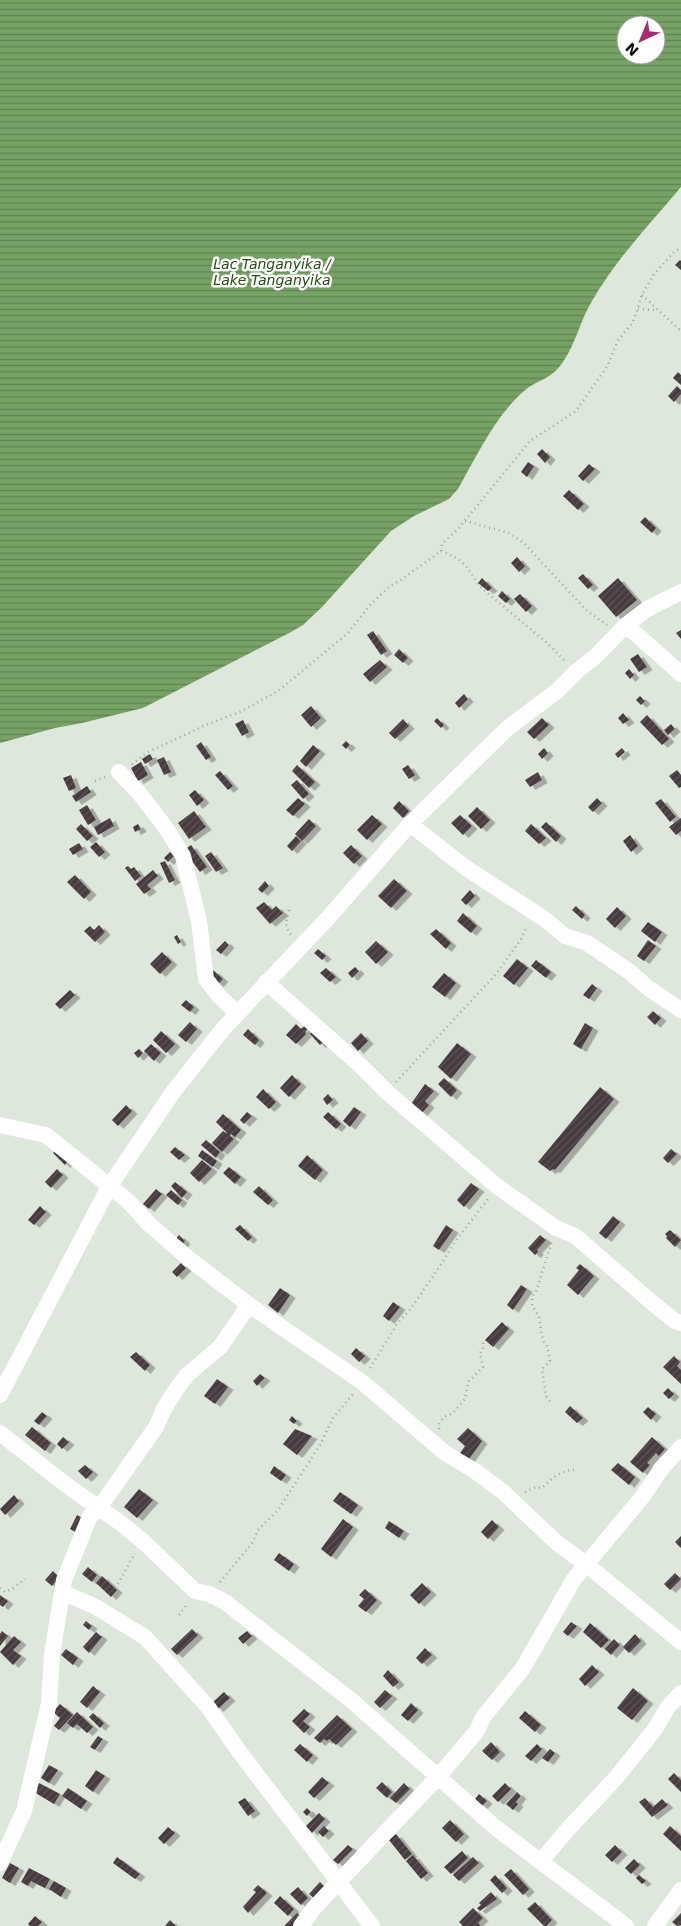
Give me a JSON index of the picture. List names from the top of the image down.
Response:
{
  "water": ["Lac Tanganyika / Lake Tanganyika"],
  "north": "bottom left"
}
